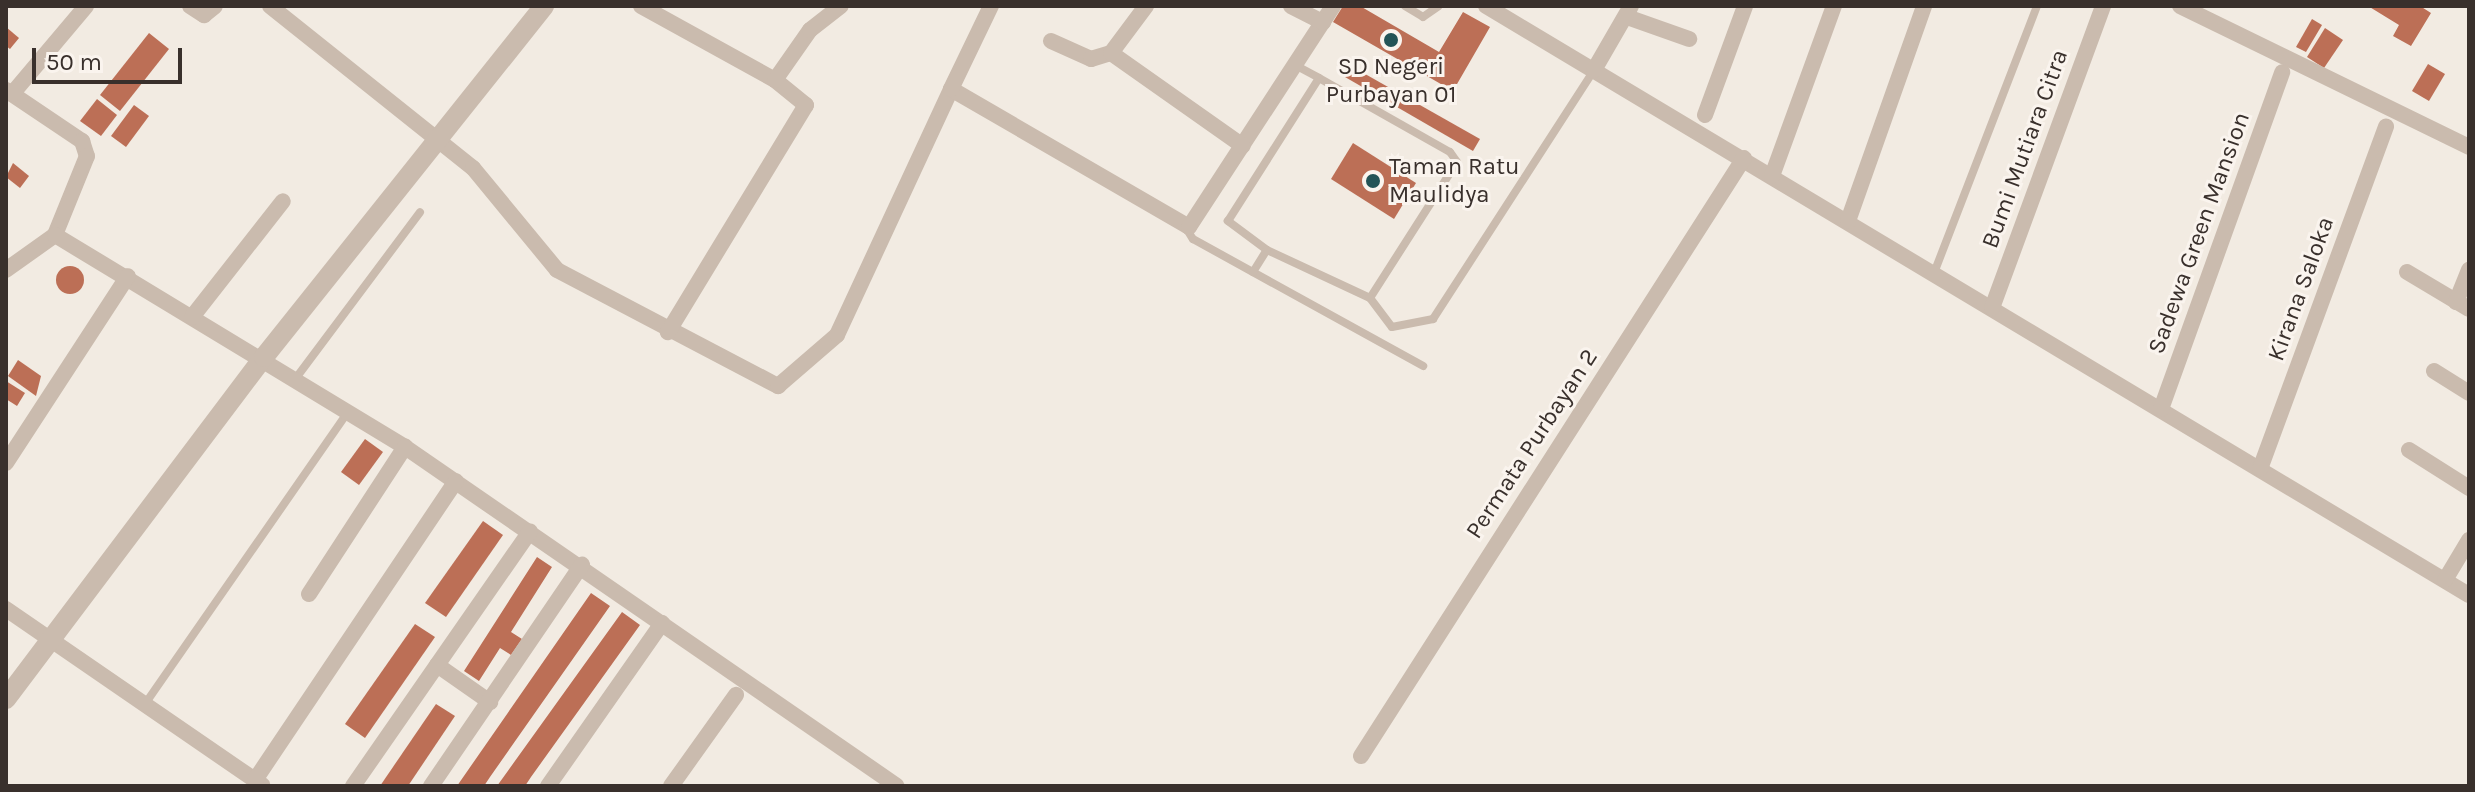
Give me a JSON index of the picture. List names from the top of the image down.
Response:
{
  "streets": {
    "street": [
      "Bumi Mutiara Citra",
      "Sadewa Green Mansion",
      "Kirana Saloka",
      "Permata Purbayan 2"
    ]
  },
  "places": ["SD Negeri Purbayan 01", "Taman Ratu Maulidya"],
  "scale_bar": "50 m"
}
